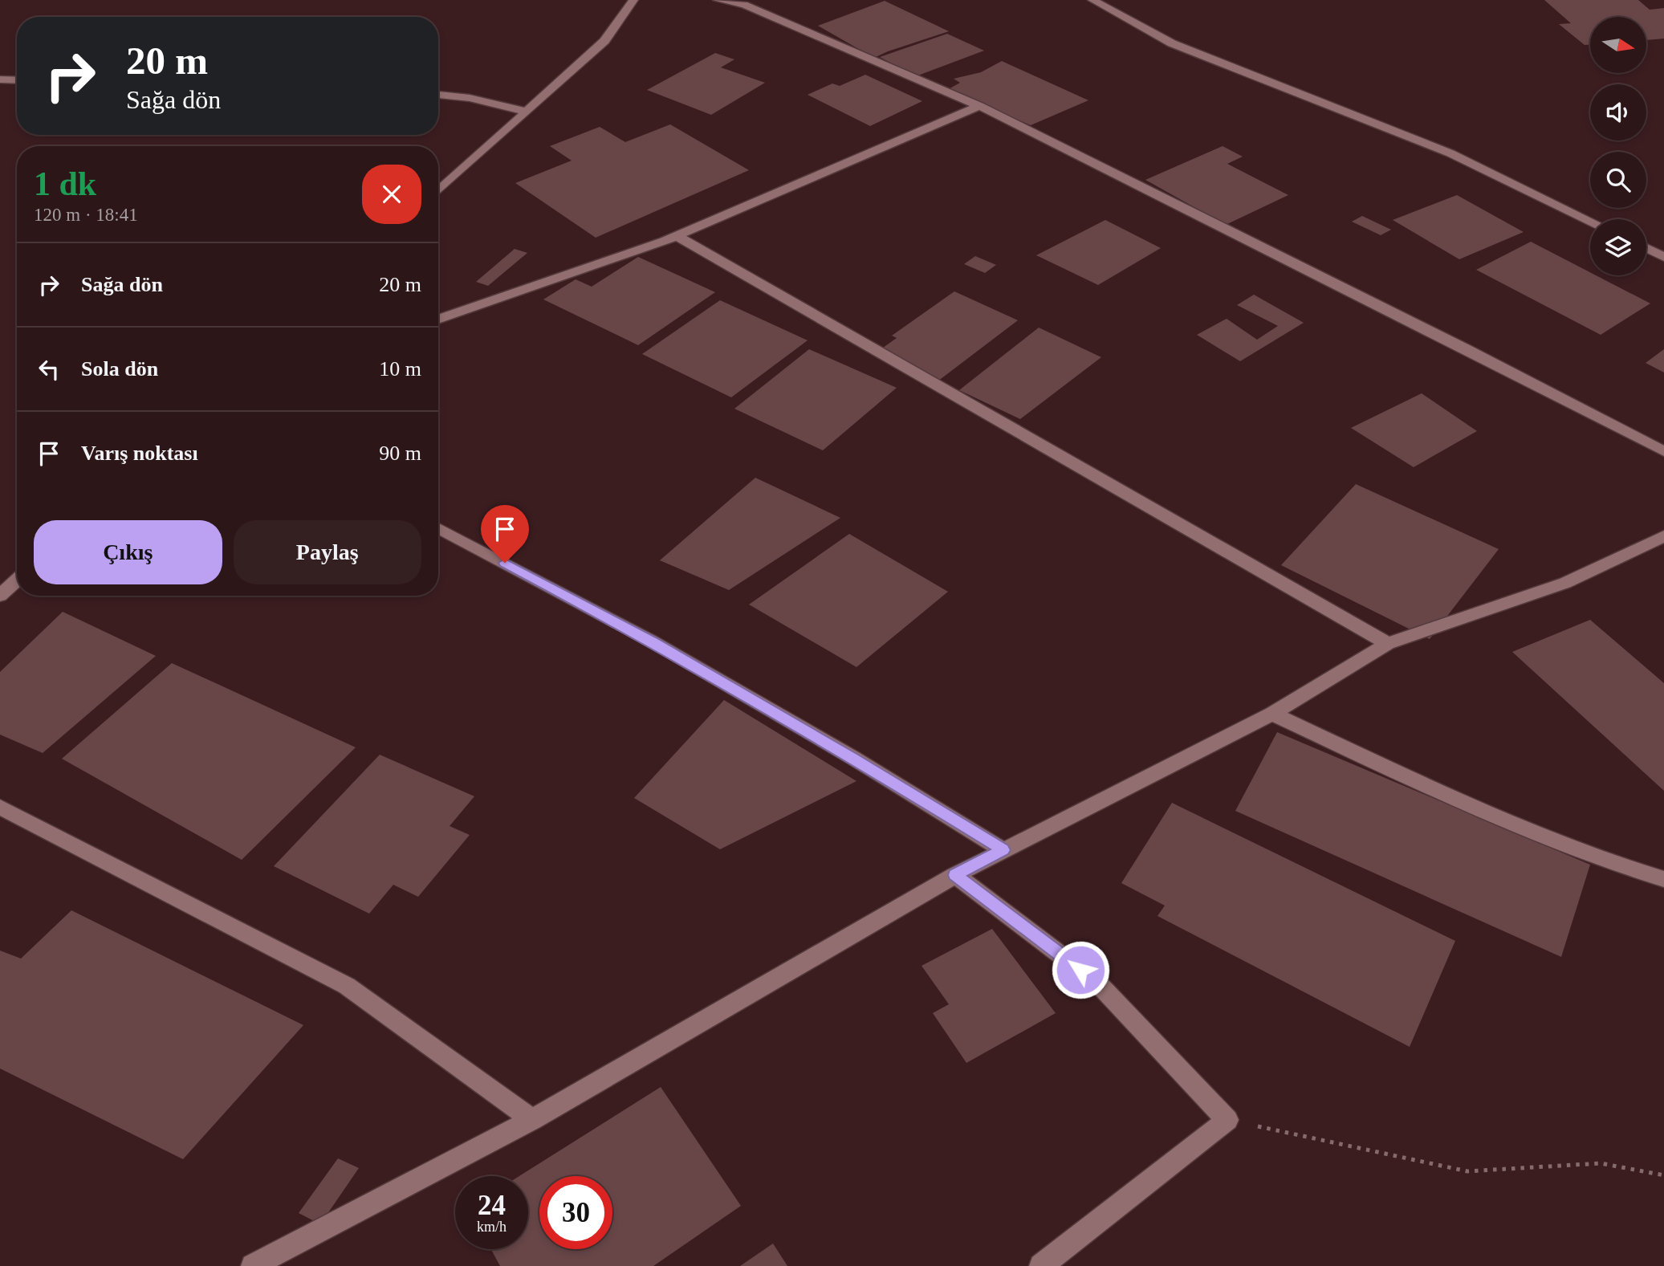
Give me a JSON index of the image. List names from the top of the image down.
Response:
{
  "north": "right",
  "page": {
    "turn": ["20 m", "Sağa dön"],
    "heading": ["1 dk", "120 m · 18:41"],
    "list": [
      {
        "name": "Sağa dön",
        "value": "20 m"
      },
      {
        "name": "Sola dön",
        "value": "10 m"
      },
      {
        "name": "Varış noktası",
        "value": "90 m"
      }
    ],
    "buttons": ["Çıkış", "Paylaş"],
    "speed": "24 km/h",
    "limit": "30"
  }
}
